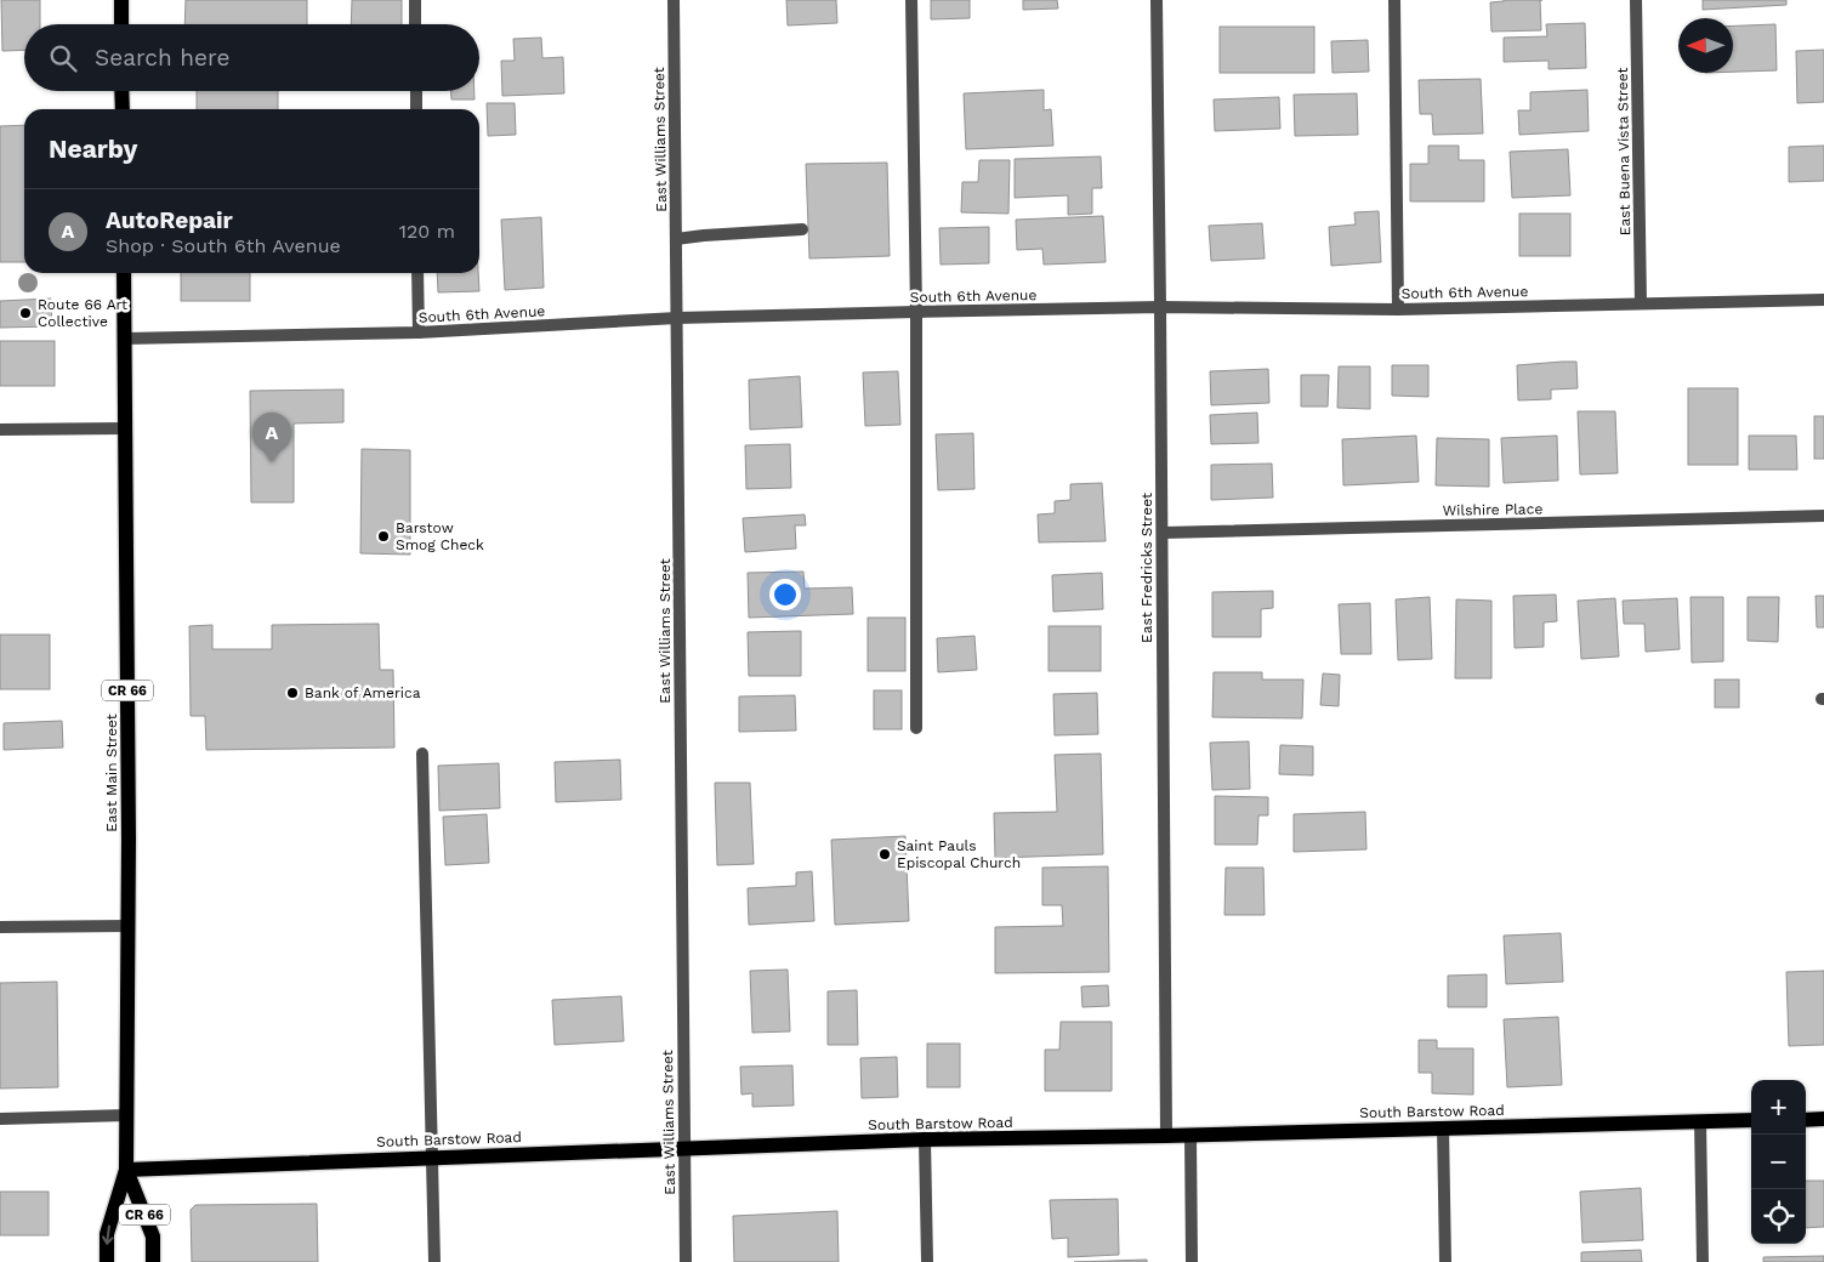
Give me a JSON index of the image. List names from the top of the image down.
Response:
{
  "streets": {
    "main road": ["CR 66", "East Main Street", "South Barstow Road"],
    "street": [
      "East Williams Street",
      "East Buena Vista Street",
      "South 6th Avenue",
      "Wilshire Place",
      "East Fredricks Street"
    ]
  },
  "crossings": [
    ["East Williams Street", "South 6th Avenue"],
    ["East Williams Street", "South Barstow Road"],
    ["East Buena Vista Street", "South 6th Avenue"],
    ["South 6th Avenue", "East Fredricks Street"],
    ["South 6th Avenue", "East Main Street"],
    ["Wilshire Place", "East Fredricks Street"],
    ["East Fredricks Street", "South Barstow Road"],
    ["East Main Street", "South Barstow Road"]
  ],
  "places": [
    "Route 66 Art Collective",
    "Barstow Smog Check",
    "Bank of America",
    "Saint Pauls Episcopal Church"
  ],
  "north": "left",
  "page": {
    "search": "Search here",
    "heading": "Nearby",
    "list": [
      {
        "mark": "A",
        "name": "AutoRepair",
        "note": "Shop · South 6th Avenue",
        "value": "120 m"
      }
    ],
    "pins": "A",
    "map_buttons": ["+", "−"]
  }
}
